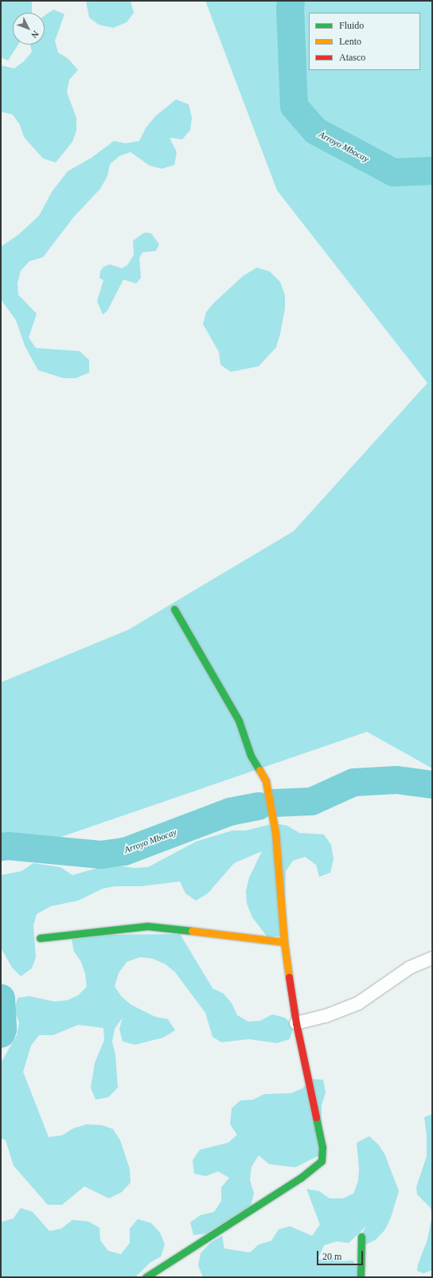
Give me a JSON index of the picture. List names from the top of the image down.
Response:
{
  "water": ["Arroyo Mbocay"],
  "legend": ["Fluido", "Lento", "Atasco"],
  "scale_bar": "20 m",
  "north": "bottom right"
}
